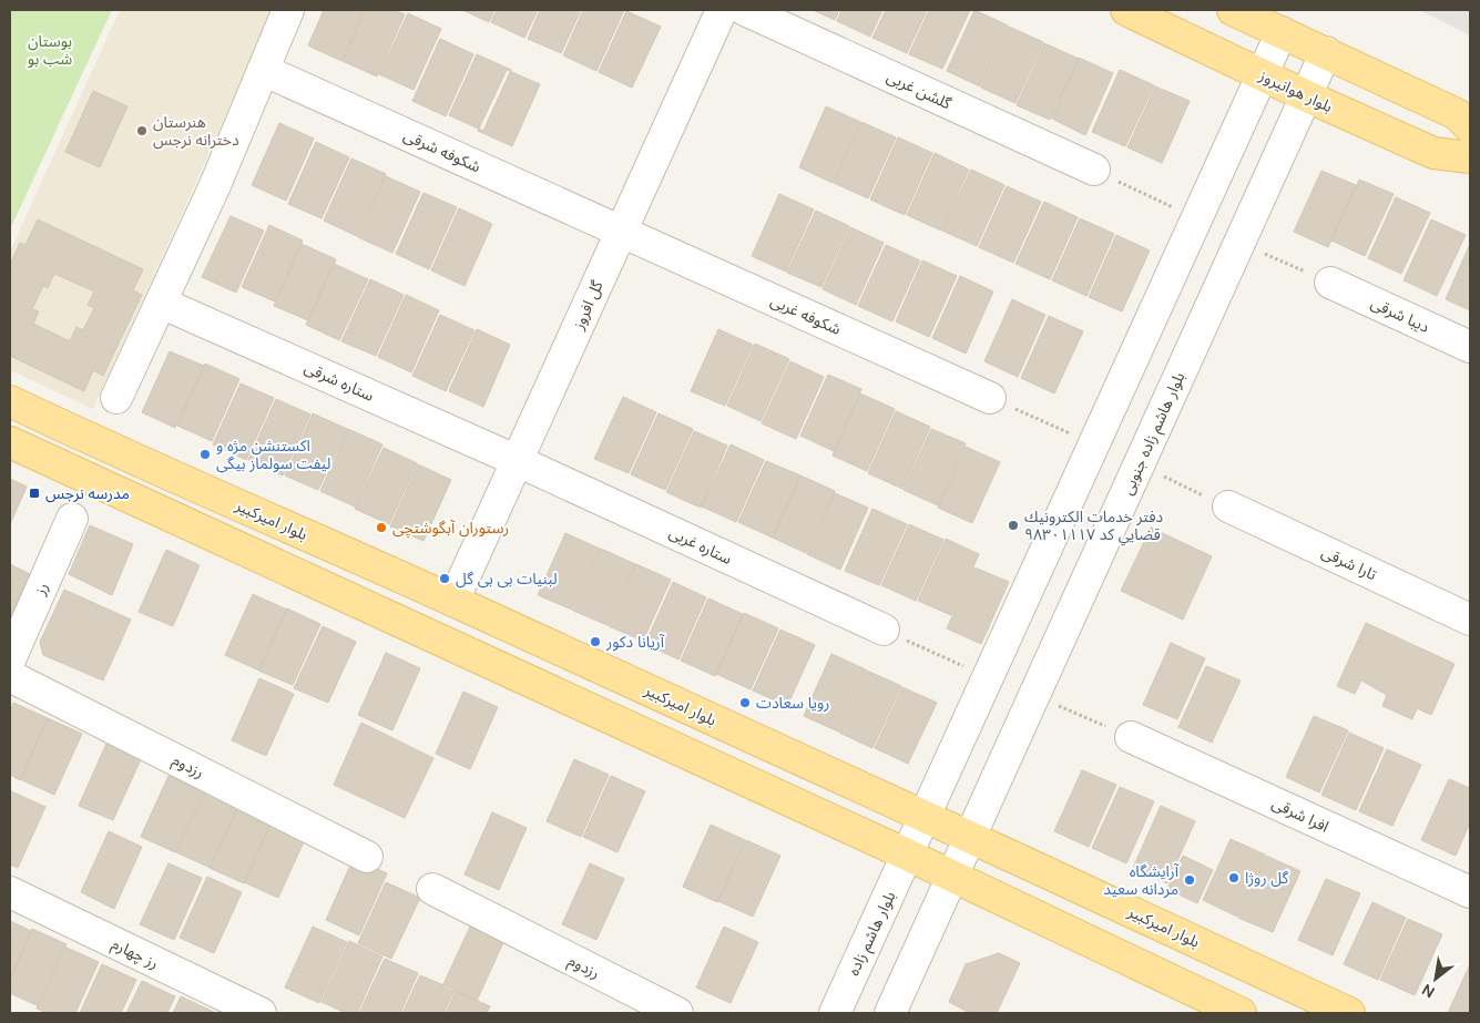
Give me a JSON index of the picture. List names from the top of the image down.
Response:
{
  "streets": {
    "main road": ["بلوار هوانیروز", "بلوار امیرکبیر"],
    "street": [
      "گلشن غربی",
      "شکوفه شرقی",
      "گل افروز",
      "شکوفه غربی",
      "دیبا شرقی",
      "ستاره شرقی",
      "بلوار هاشم زاده جنوبی",
      "ستاره غربی",
      "تارا شرقی",
      "رز",
      "رزدوم",
      "افرا شرقی",
      "بلوار هاشم زاده",
      "رز چهارم"
    ]
  },
  "crossings": [
    ["بلوار هوانیروز", "بلوار هاشم زاده جنوبی"],
    ["شکوفه شرقی", "گل افروز"],
    ["شکوفه شرقی", "شکوفه غربی"],
    ["گل افروز", "شکوفه غربی"],
    ["گل افروز", "ستاره شرقی"],
    ["گل افروز", "بلوار امیرکبیر"],
    ["گل افروز", "ستاره غربی"],
    ["ستاره شرقی", "ستاره غربی"],
    ["بلوار هاشم زاده جنوبی", "بلوار امیرکبیر"],
    ["بلوار امیرکبیر", "بلوار هاشم زاده"]
  ],
  "parks": ["بوستان شب بو"],
  "places": {
    "other": [
      "هنرستان دخترانه نرجس",
      "اکستنشن مژه و لیفت سولماز بیگی",
      "دفتر خدمات الكترونيك قضايي كد ٩٨٣٠١١١٧",
      "رستوران آبگوشتچی",
      "لبنیات بی بی گل",
      "آریانا دکور",
      "رویا سعادت",
      "گل روژا",
      "آرایشگاه مردانه سعید"
    ],
    "transit": ["مدرسه نرجس"]
  },
  "north": "bottom left"
}
